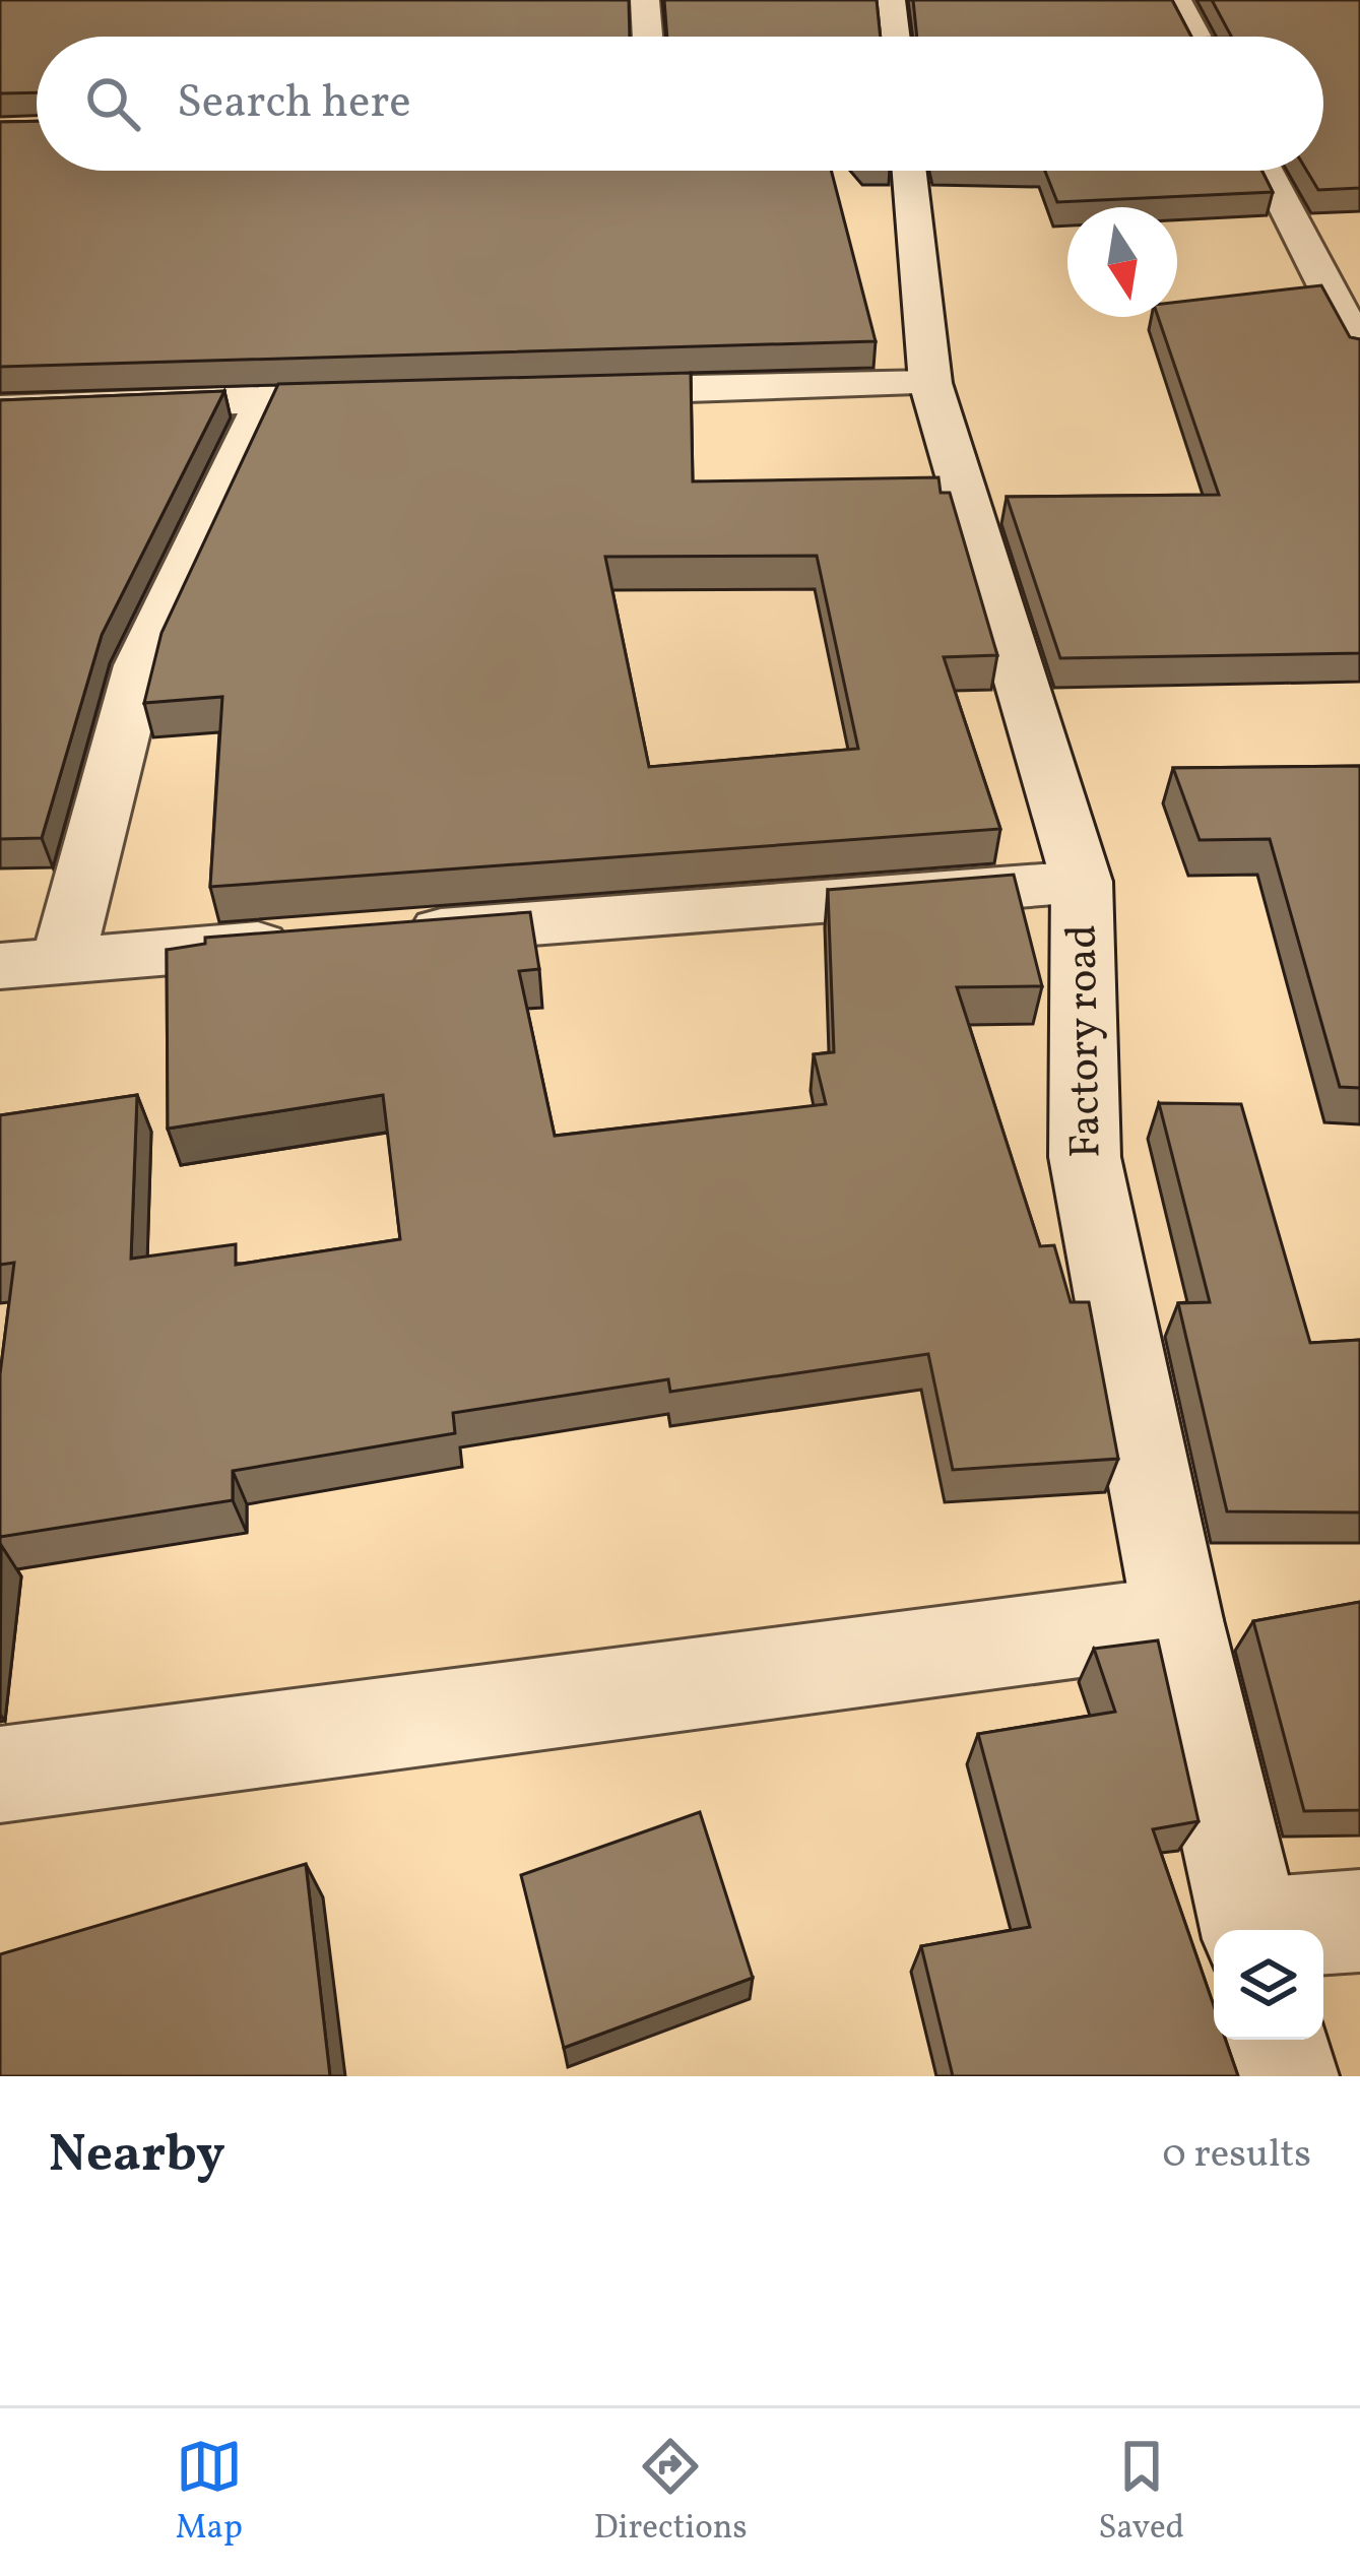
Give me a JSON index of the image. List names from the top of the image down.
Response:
{
  "streets": {
    "street": ["Factory road"]
  },
  "north": "bottom",
  "page": {
    "search": "Search here",
    "heading": ["Nearby", "0 results"],
    "nav": ["Map", "Directions", "Saved"]
  }
}
